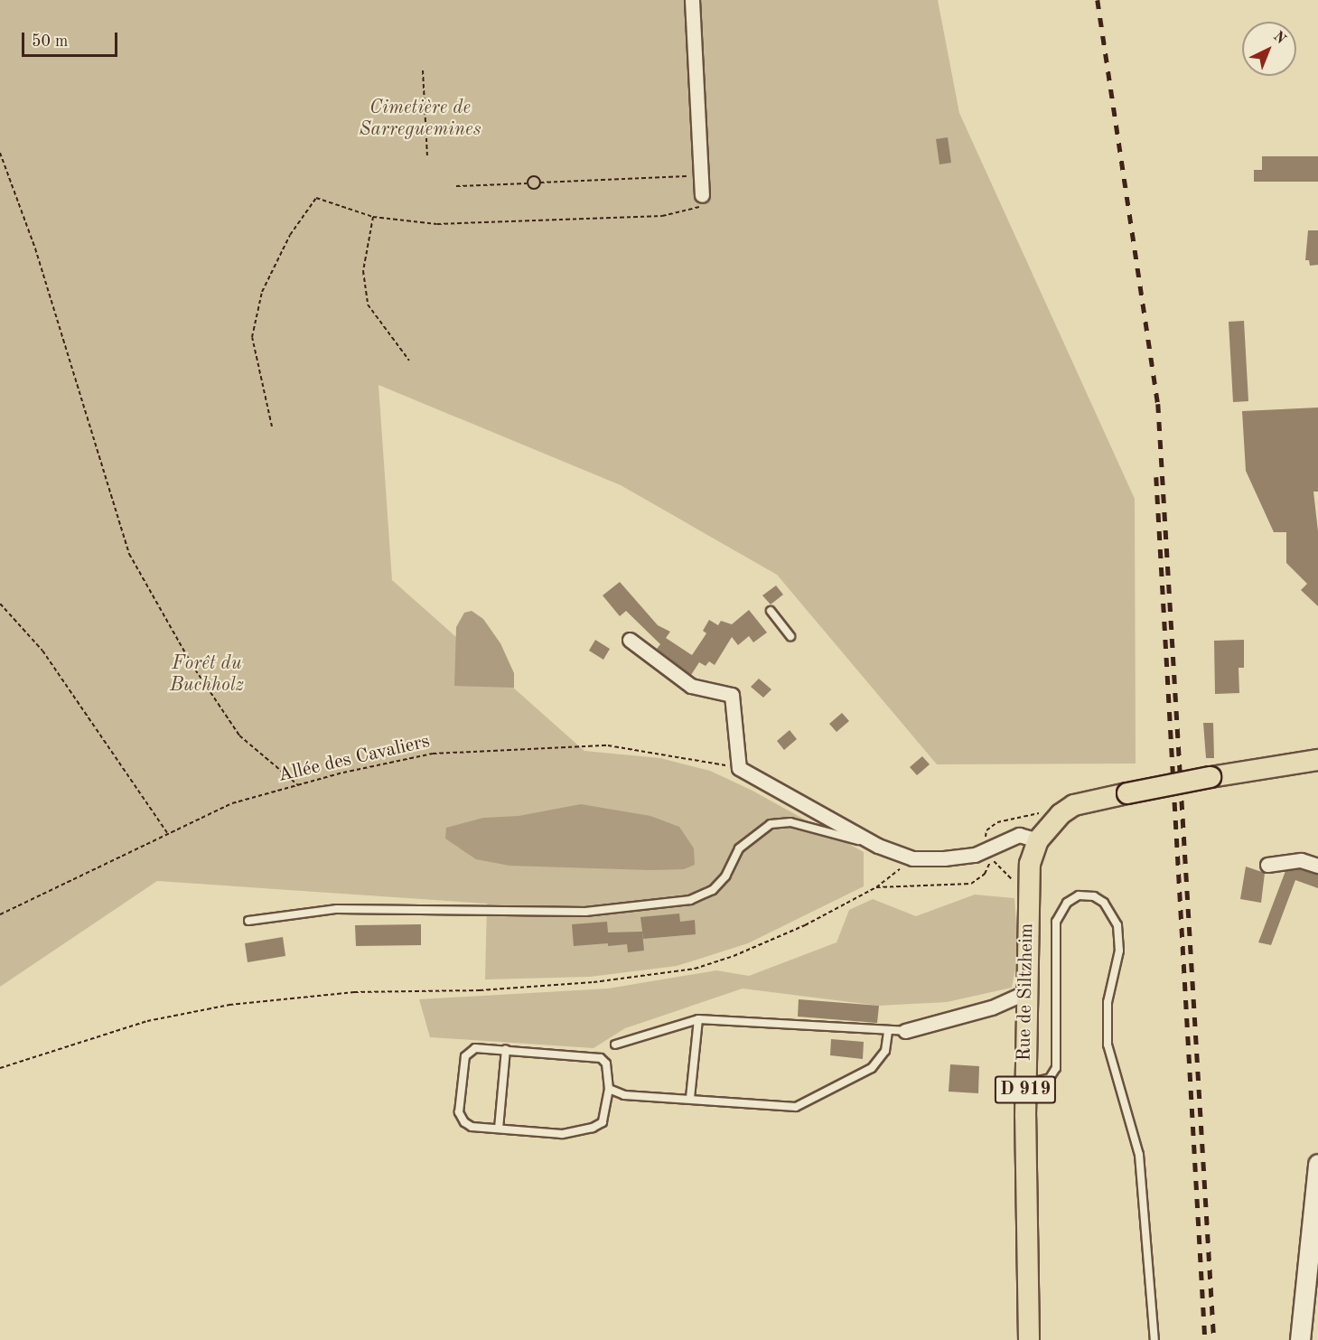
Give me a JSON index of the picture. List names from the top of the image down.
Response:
{
  "streets": {
    "main road": ["Rue de Siltzheim", "D 919"],
    "path": ["Allée des Cavaliers"]
  },
  "crossings": [
    ["Rue de Siltzheim", "D 919"]
  ],
  "parks": ["Cimetière de Sarreguemines", "Forêt du Buchholz"],
  "scale_bar": "50 m",
  "north": "top right"
}
